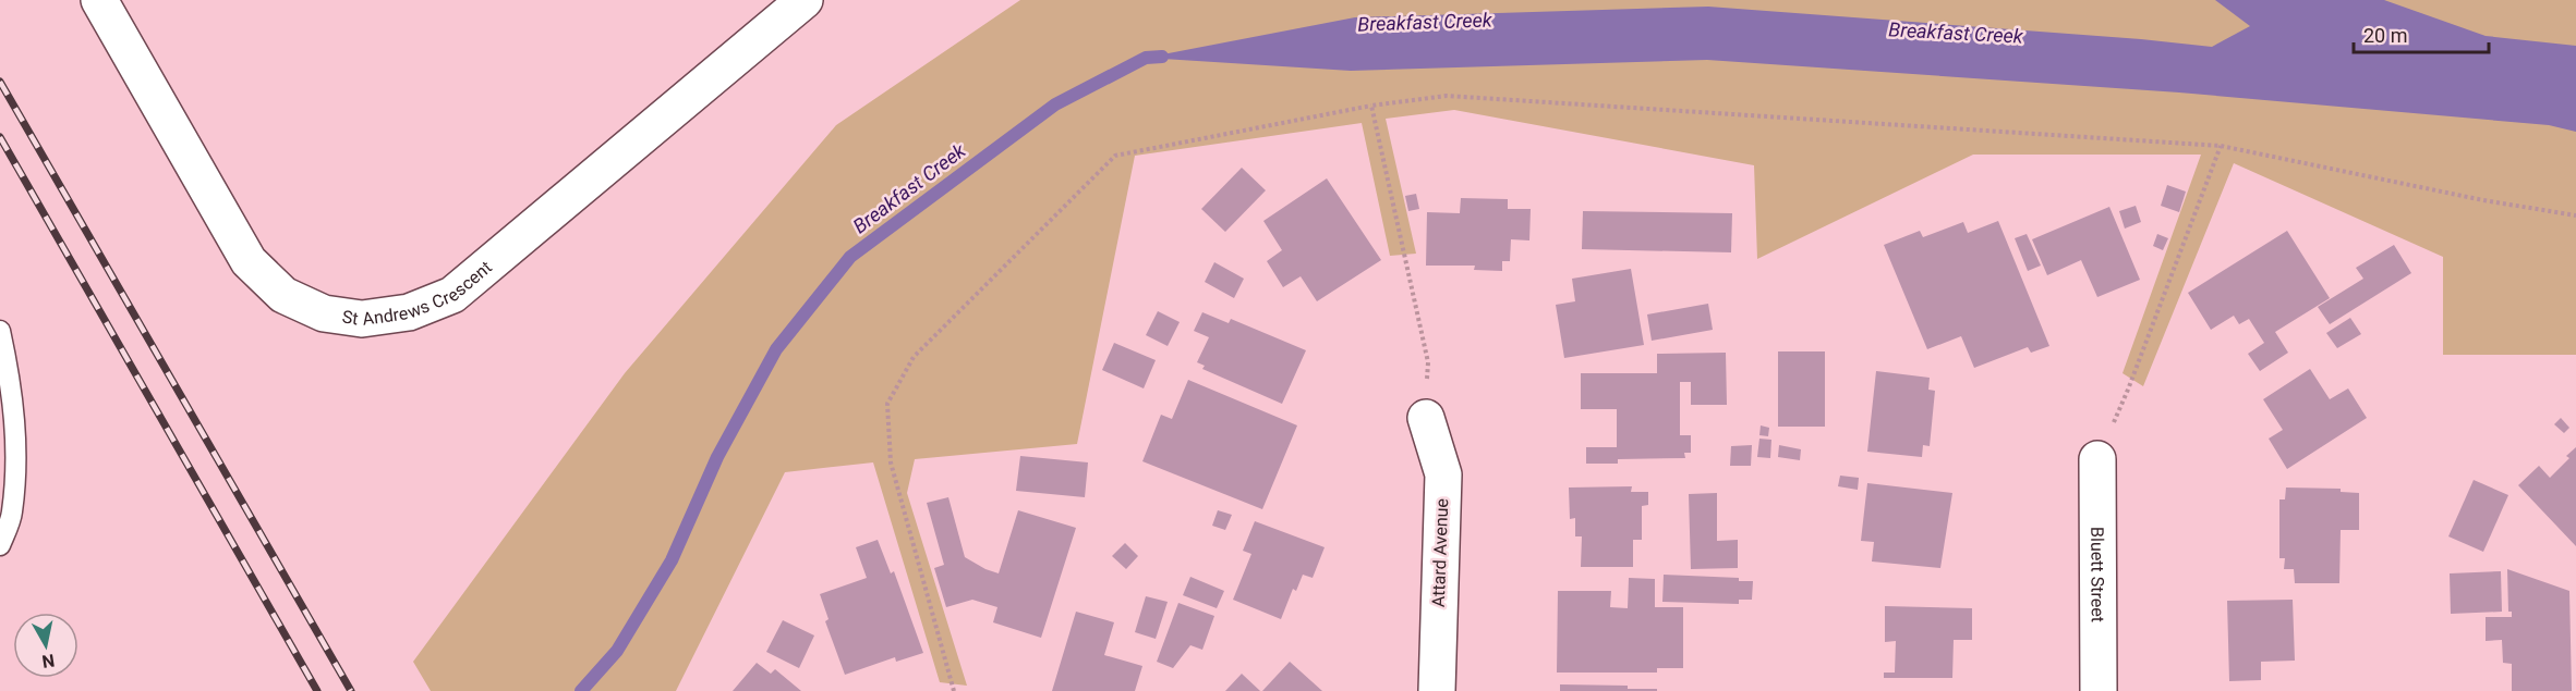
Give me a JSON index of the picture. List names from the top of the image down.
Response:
{
  "streets": {
    "street": ["St Andrews Crescent", "Attard Avenue", "Bluett Street"]
  },
  "water": ["Breakfast Creek"],
  "scale_bar": "20 m",
  "north": "bottom"
}
